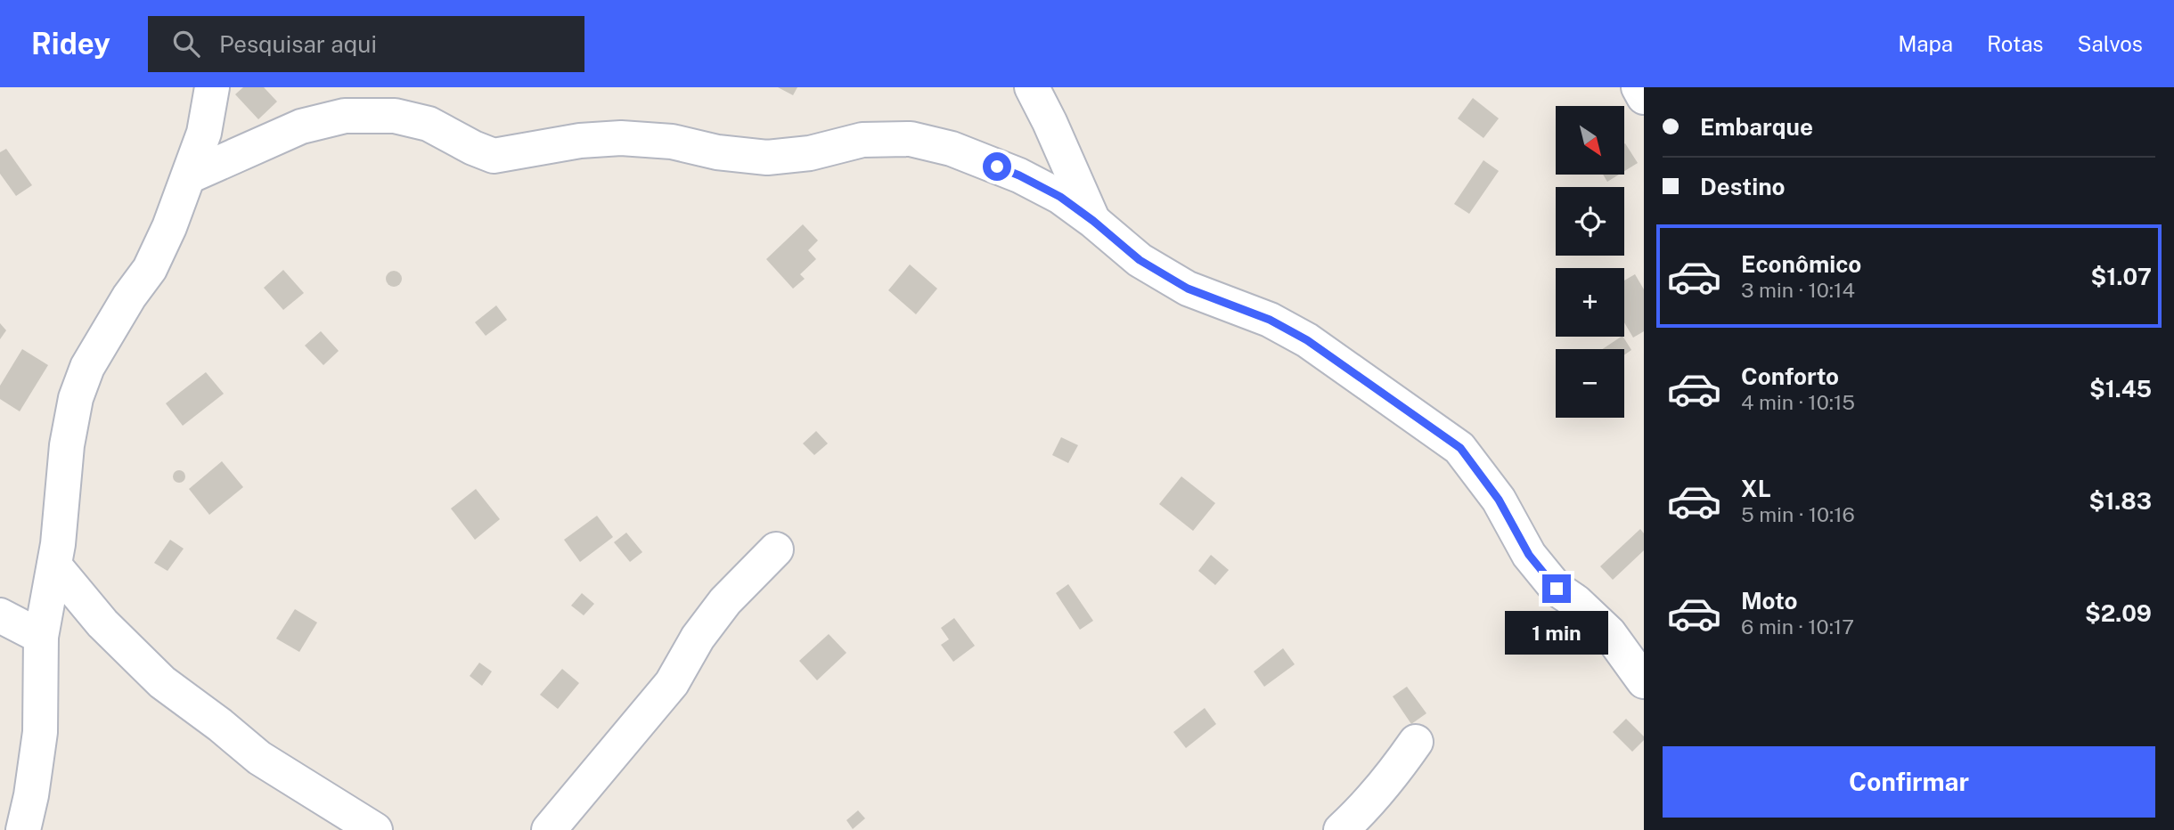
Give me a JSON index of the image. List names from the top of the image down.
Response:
{
  "north": "bottom right",
  "page": {
    "header": "Ridey",
    "search": "Pesquisar aqui",
    "nav": ["Mapa", "Rotas", "Salvos"],
    "banner": ["Embarque", "Destino"],
    "map_buttons": ["+", "−"],
    "list": [
      {
        "name": "Econômico",
        "note": "3 min · 10:14",
        "value": "$1.07"
      },
      {
        "name": "Conforto",
        "note": "4 min · 10:15",
        "value": "$1.45"
      },
      {
        "name": "XL",
        "note": "5 min · 10:16",
        "value": "$1.83"
      },
      {
        "name": "Moto",
        "note": "6 min · 10:17",
        "value": "$2.09"
      }
    ],
    "bubble": "1 min",
    "buttons": "Confirmar"
  }
}
